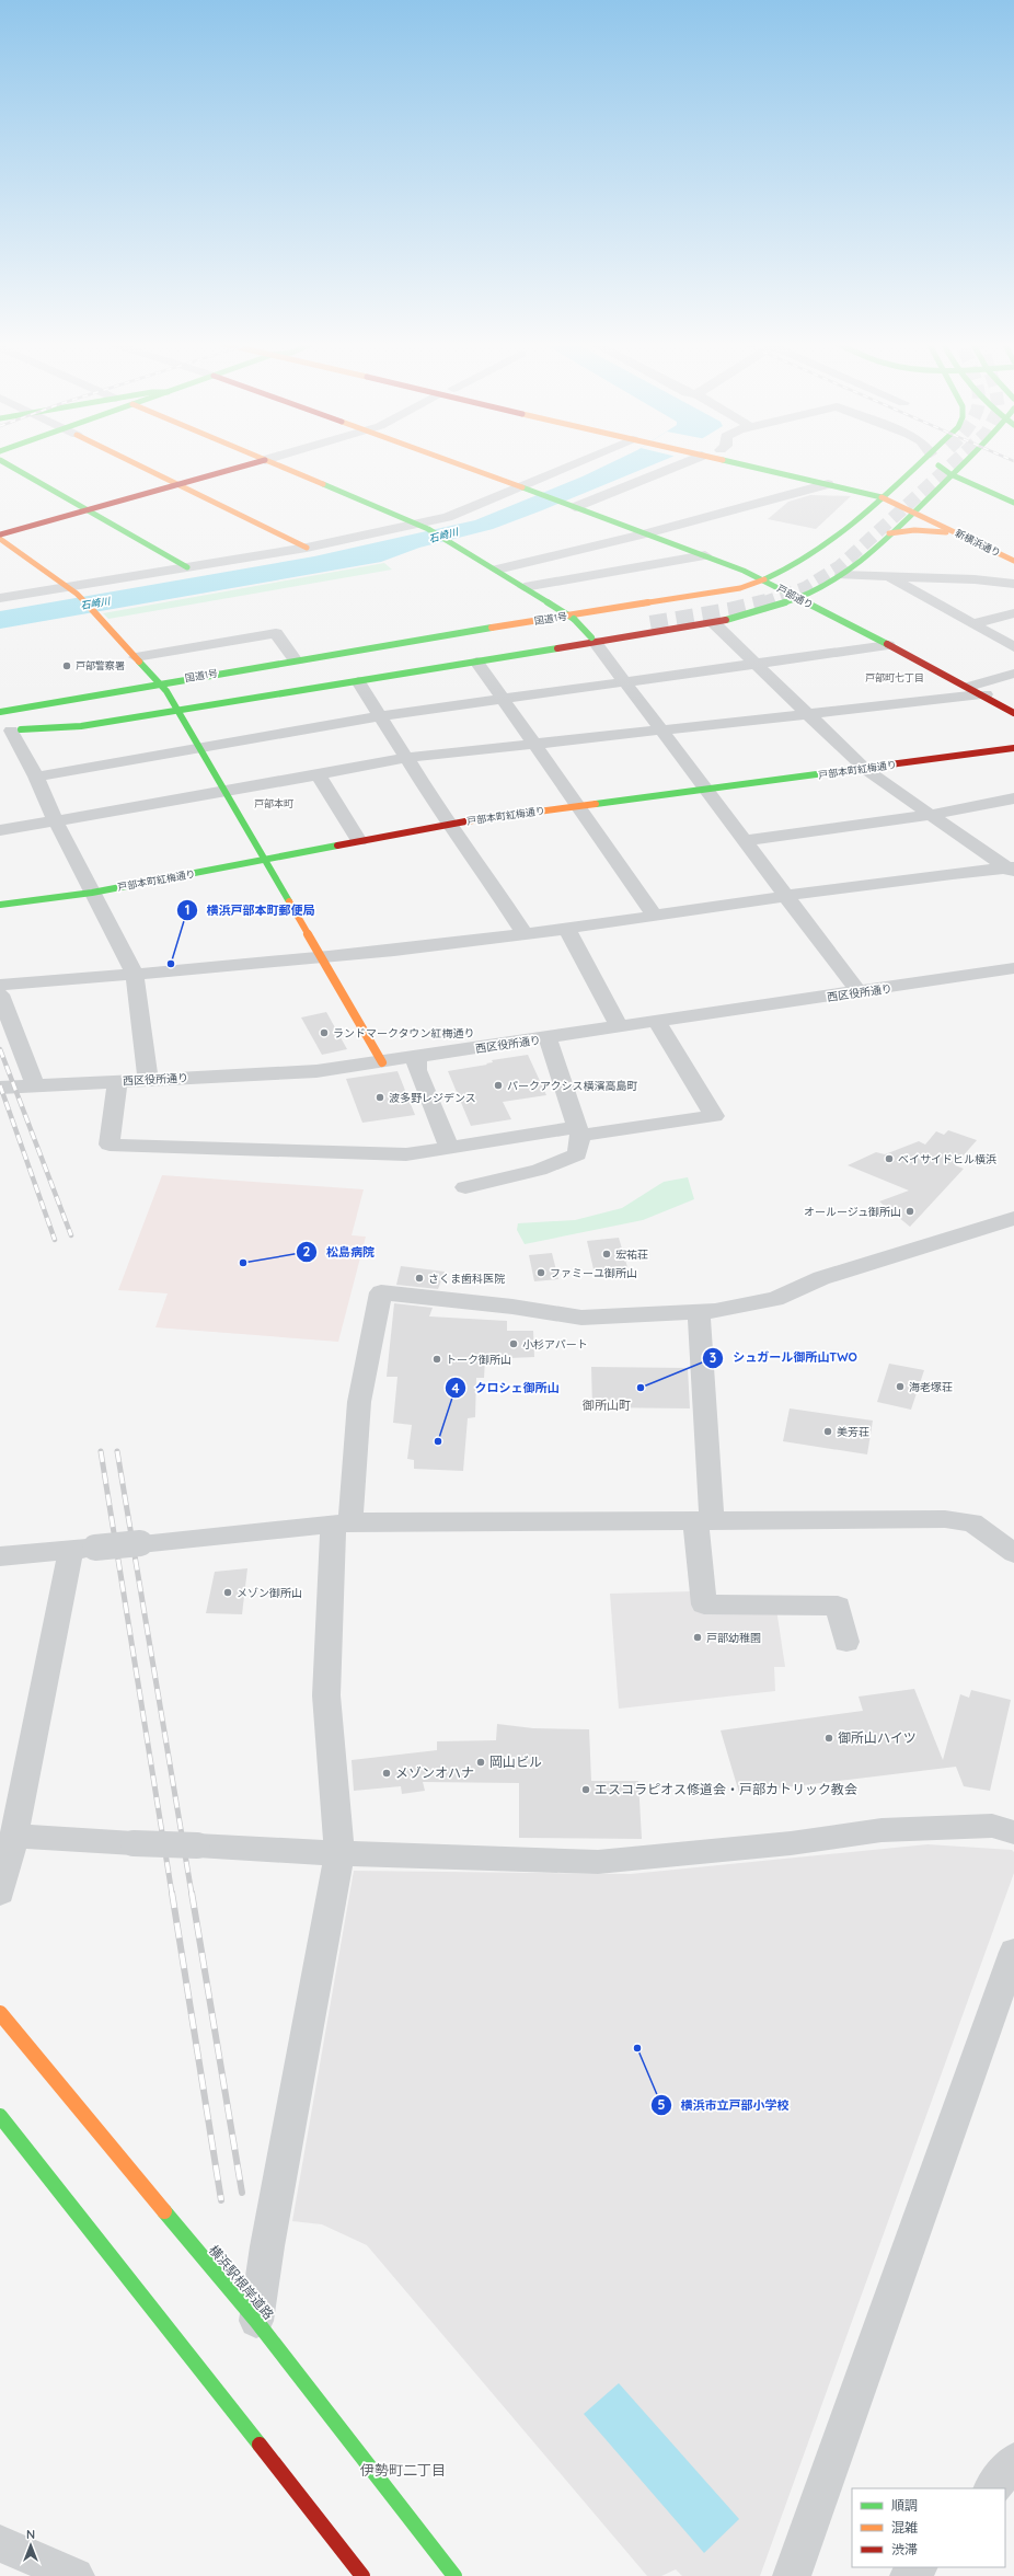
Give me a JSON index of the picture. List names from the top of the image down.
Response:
{
  "streets": {
    "main road": [
      "新横浜通り",
      "戸部通り",
      "国道1号",
      "戸部本町紅梅通り",
      "横浜駅根岸道路"
    ],
    "street": ["西区役所通り"]
  },
  "crossings": [
    ["新横浜通り", "国道1号"],
    ["戸部通り", "国道1号"]
  ],
  "districts": [
    "戸部町七丁目",
    "戸部本町",
    "御所山町",
    "伊勢町二丁目"
  ],
  "water": ["石崎川"],
  "places": [
    "戸部警察署",
    "横浜戸部本町郵便局",
    "ランドマークタウン紅梅通り",
    "パークアクシス横濱高島町",
    "波多野レジデンス",
    "ベイサイドヒル横浜",
    "オールージュ御所山",
    "宏祐荘",
    "松島病院",
    "ファミーユ御所山",
    "さくま歯科医院",
    "小杉アパート",
    "トーク御所山",
    "海老塚荘",
    "シュガール御所山TWO",
    "美芳荘",
    "クロシェ御所山",
    "メゾン御所山",
    "戸部幼稚園",
    "御所山ハイツ",
    "岡山ビル",
    "メゾンオハナ",
    "エスコラピオス修道会・戸部カトリック教会",
    "横浜市立戸部小学校"
  ],
  "legend": ["順調", "混雑", "渋滞"],
  "north": "top"
}
